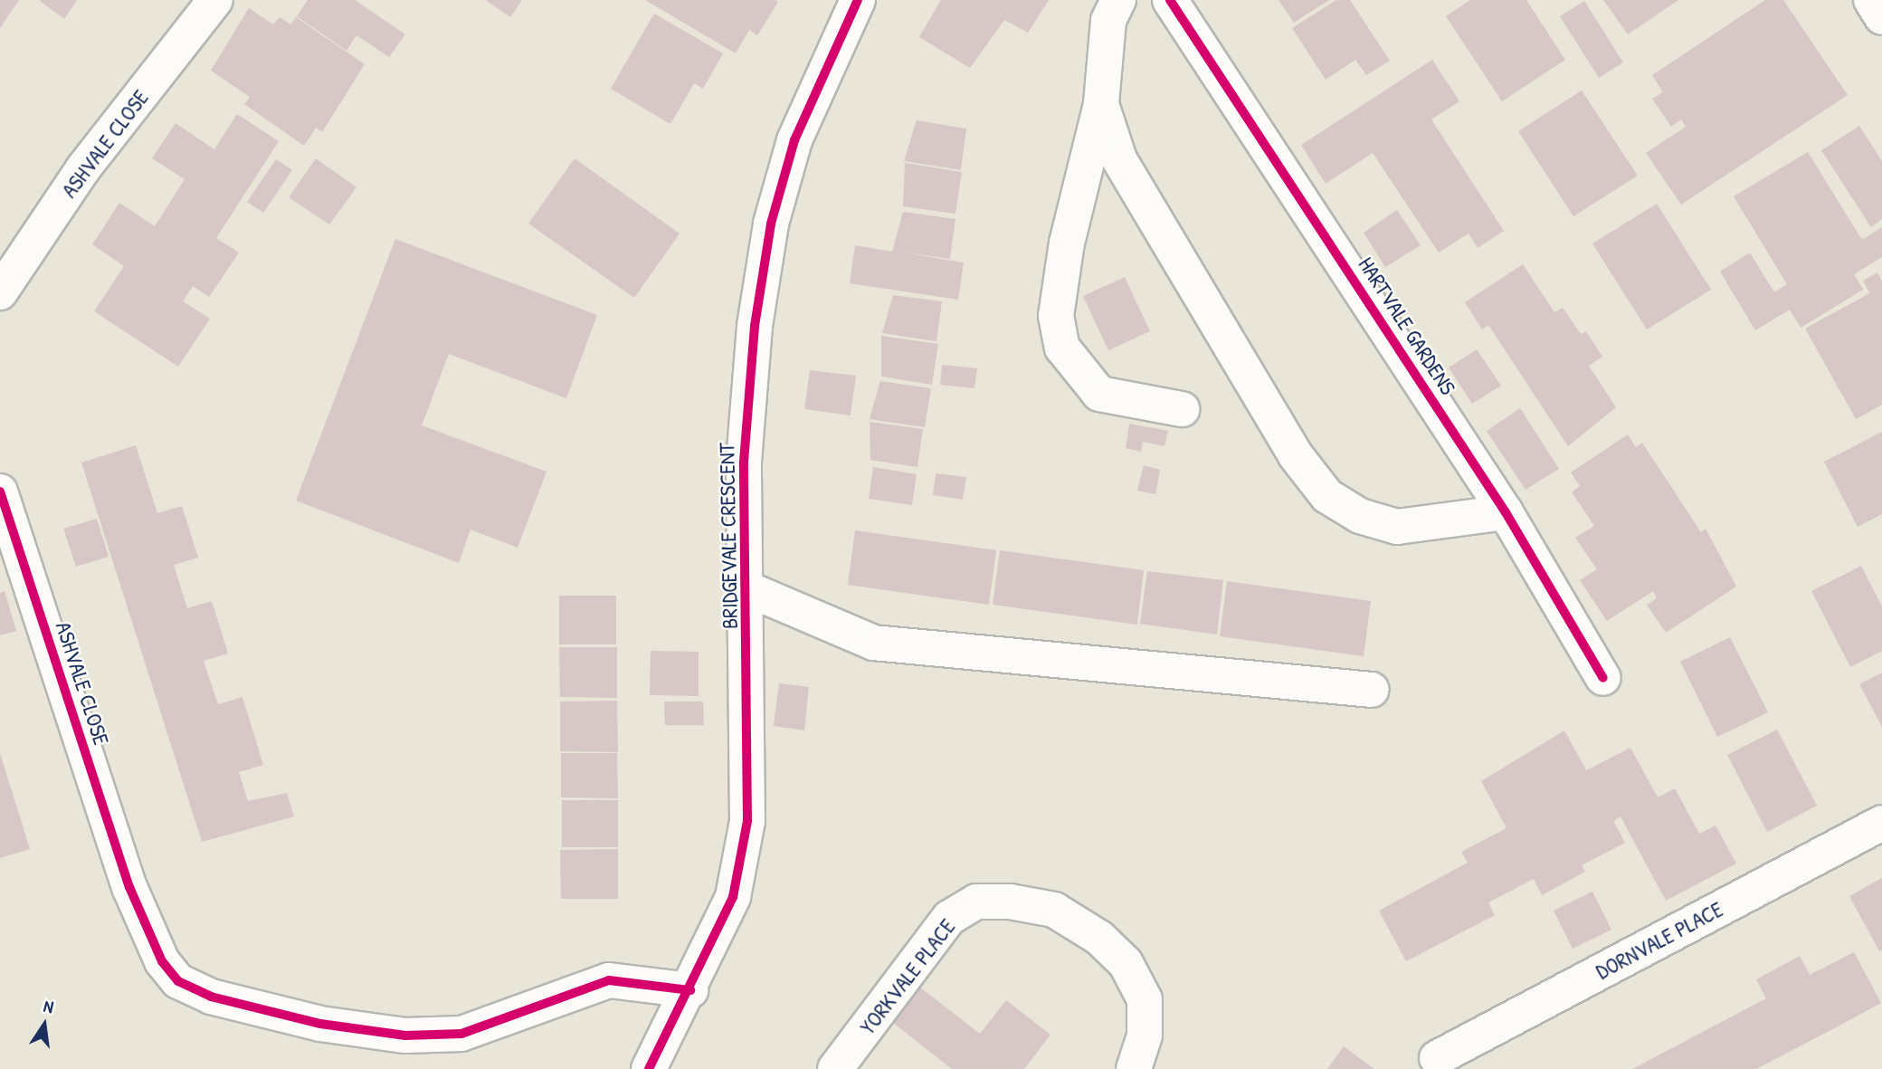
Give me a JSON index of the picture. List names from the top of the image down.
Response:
{
  "streets": {
    "street": [
      "ASHVALE CLOSE",
      "HARTVALE GARDENS",
      "BRIDGEVALE CRESCENT",
      "DORNVALE PLACE",
      "YORKVALE PLACE"
    ]
  },
  "crossings": [
    ["ASHVALE CLOSE", "BRIDGEVALE CRESCENT"]
  ],
  "north": "top"
}
